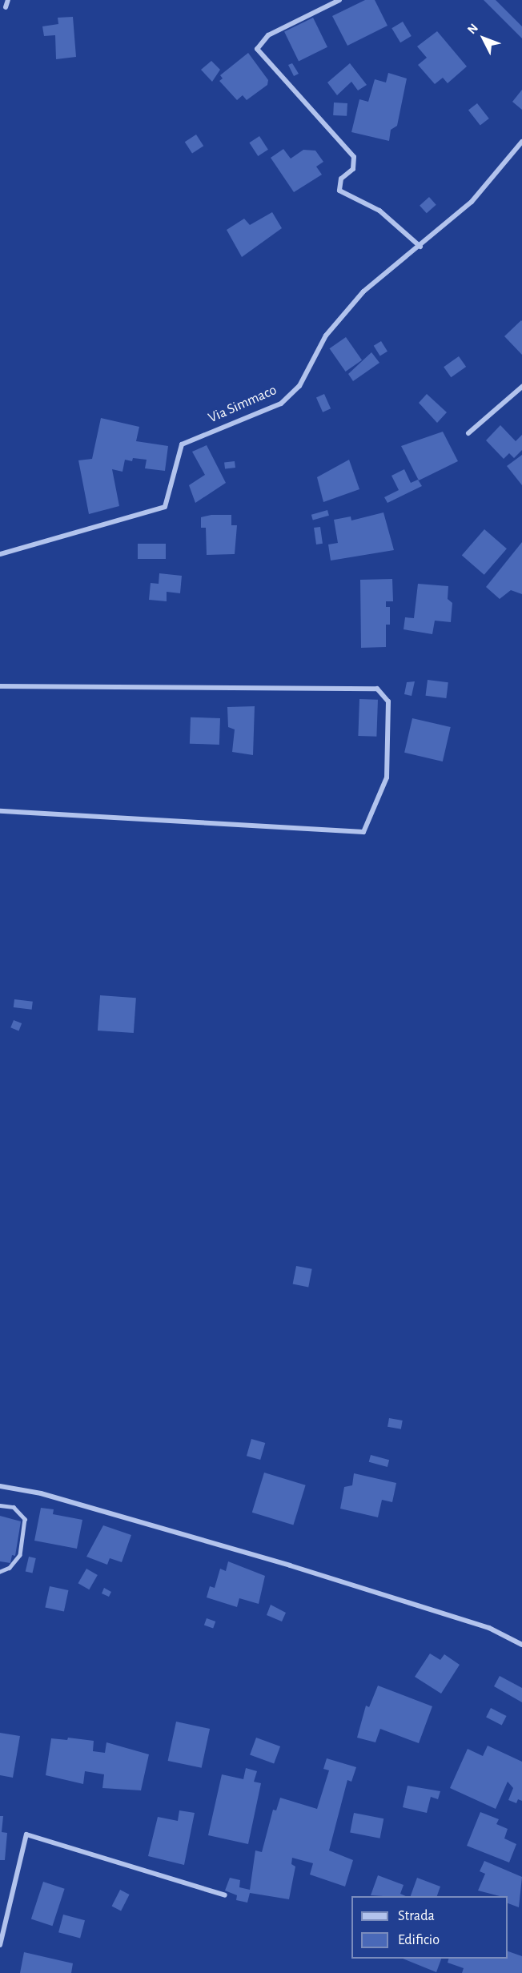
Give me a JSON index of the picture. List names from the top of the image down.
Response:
{
  "streets": {
    "street": ["Via Simmaco"]
  },
  "legend": ["Strada", "Edificio"],
  "north": "top left"
}
